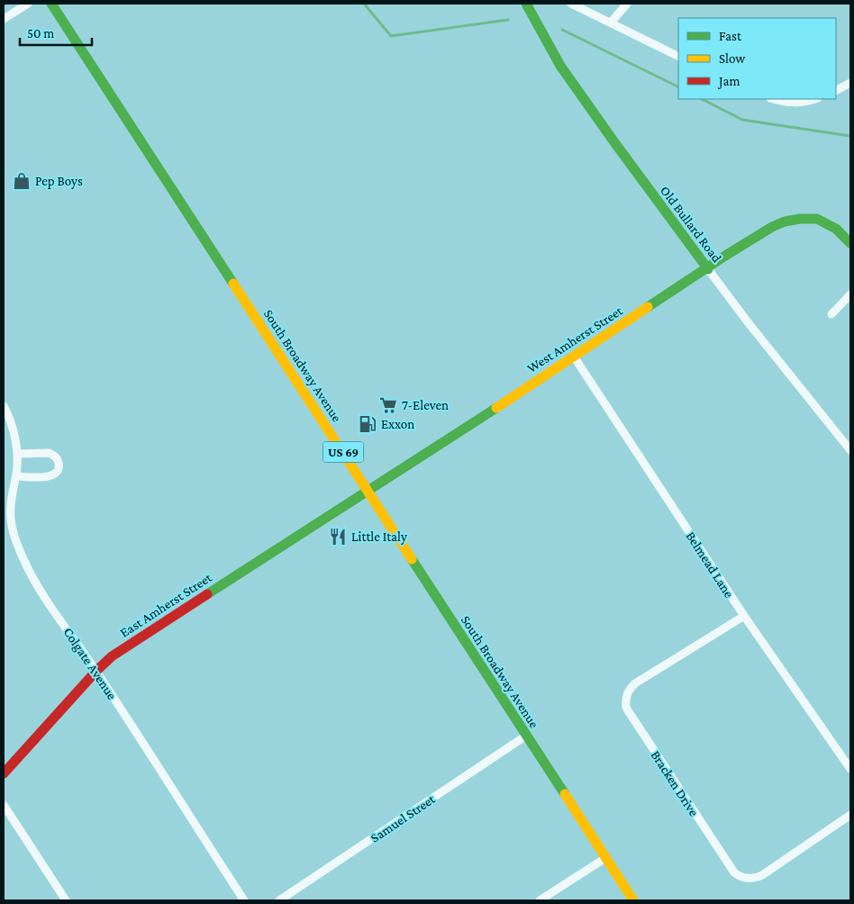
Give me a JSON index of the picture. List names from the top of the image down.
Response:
{
  "streets": {
    "main road": [
      "Old Bullard Road",
      "West Amherst Street",
      "South Broadway Avenue",
      "US 69",
      "East Amherst Street"
    ],
    "street": [
      "Belmead Lane",
      "Colgate Avenue",
      "Bracken Drive",
      "Samuel Street"
    ]
  },
  "crossings": [
    ["Old Bullard Road", "West Amherst Street"],
    ["West Amherst Street", "South Broadway Avenue"],
    ["West Amherst Street", "Belmead Lane"],
    ["West Amherst Street", "East Amherst Street"],
    ["South Broadway Avenue", "East Amherst Street"],
    ["South Broadway Avenue", "Samuel Street"],
    ["Belmead Lane", "Bracken Drive"],
    ["East Amherst Street", "Colgate Avenue"]
  ],
  "places": {
    "shop": ["Pep Boys"],
    "supermarket": ["7-Eleven"],
    "fuel station": ["Exxon"],
    "restaurant": ["Little Italy"]
  },
  "legend": ["Fast", "Slow", "Jam"],
  "scale_bar": "50 m"
}
